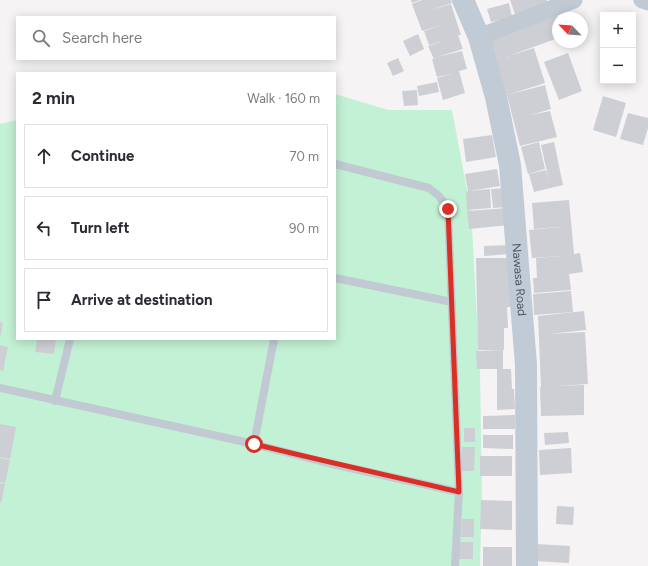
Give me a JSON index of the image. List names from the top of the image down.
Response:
{
  "streets": {
    "street": ["Nawasa Road"]
  },
  "north": "top left",
  "page": {
    "map_buttons": ["+", "−"],
    "search": "Search here",
    "heading": ["2 min", "Walk · 160 m"],
    "list": [
      ["Continue", "70 m"],
      ["Turn left", "90 m"],
      "Arrive at destination"
    ]
  }
}
